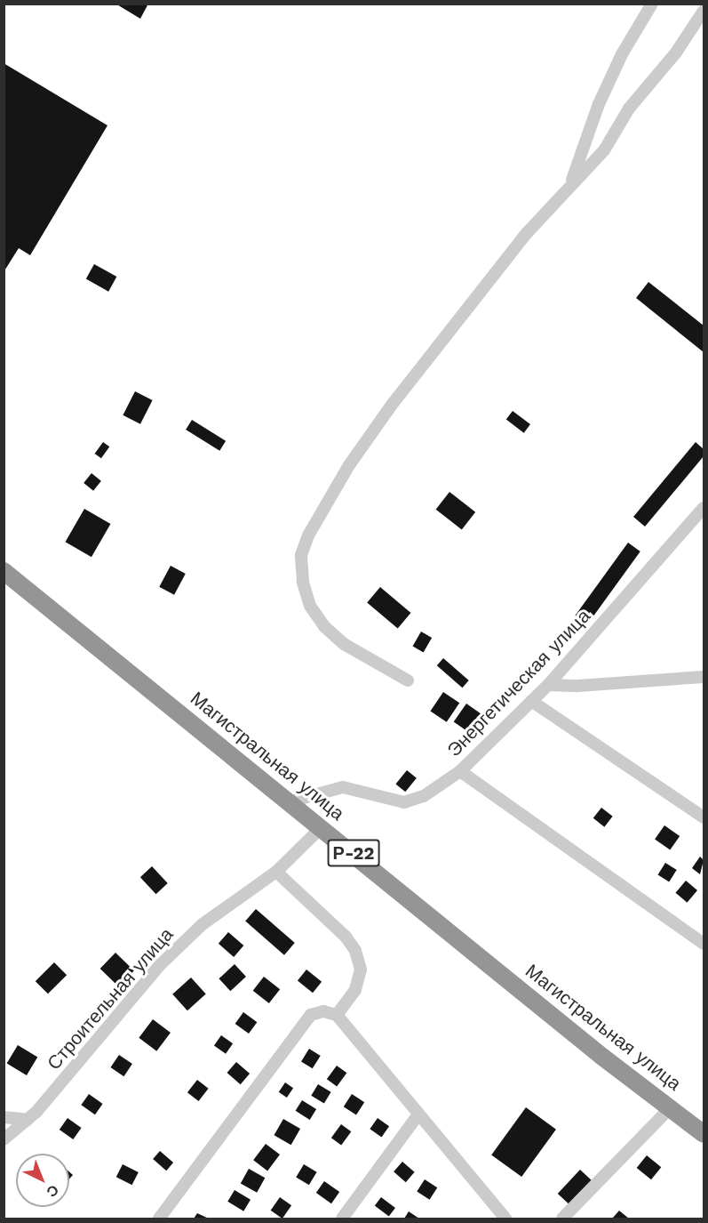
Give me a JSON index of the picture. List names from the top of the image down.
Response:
{
  "streets": {
    "highway": ["Магистральная улица", "Р-22"],
    "street": ["Энергетическая улица", "Строительная улица"]
  },
  "crossings": [
    ["Энергетическая улица", "Магистральная улица"],
    ["Магистральная улица", "Строительная улица"]
  ],
  "north": "bottom right"
}
